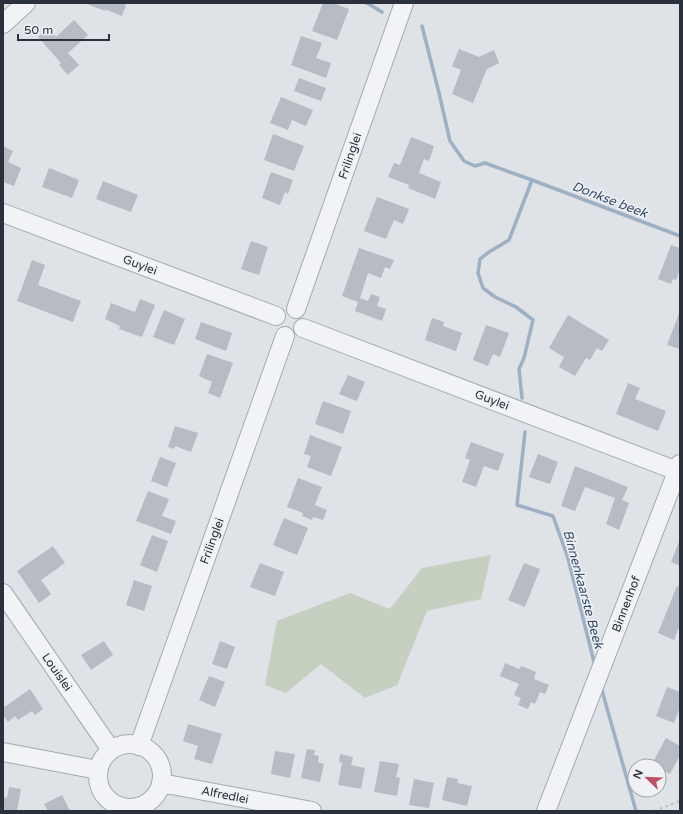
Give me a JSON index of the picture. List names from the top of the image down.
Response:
{
  "streets": {
    "street": [
      "Frilinglei",
      "Guylei",
      "Binnenhof",
      "Louislei",
      "Alfredlei"
    ]
  },
  "crossings": [
    ["Frilinglei", "Guylei"],
    ["Frilinglei", "Louislei"],
    ["Frilinglei", "Alfredlei"],
    ["Guylei", "Binnenhof"],
    ["Louislei", "Alfredlei"]
  ],
  "water": ["Donkse beek", "Binnenkaarste Beek"],
  "scale_bar": "50 m",
  "north": "top left"
}
